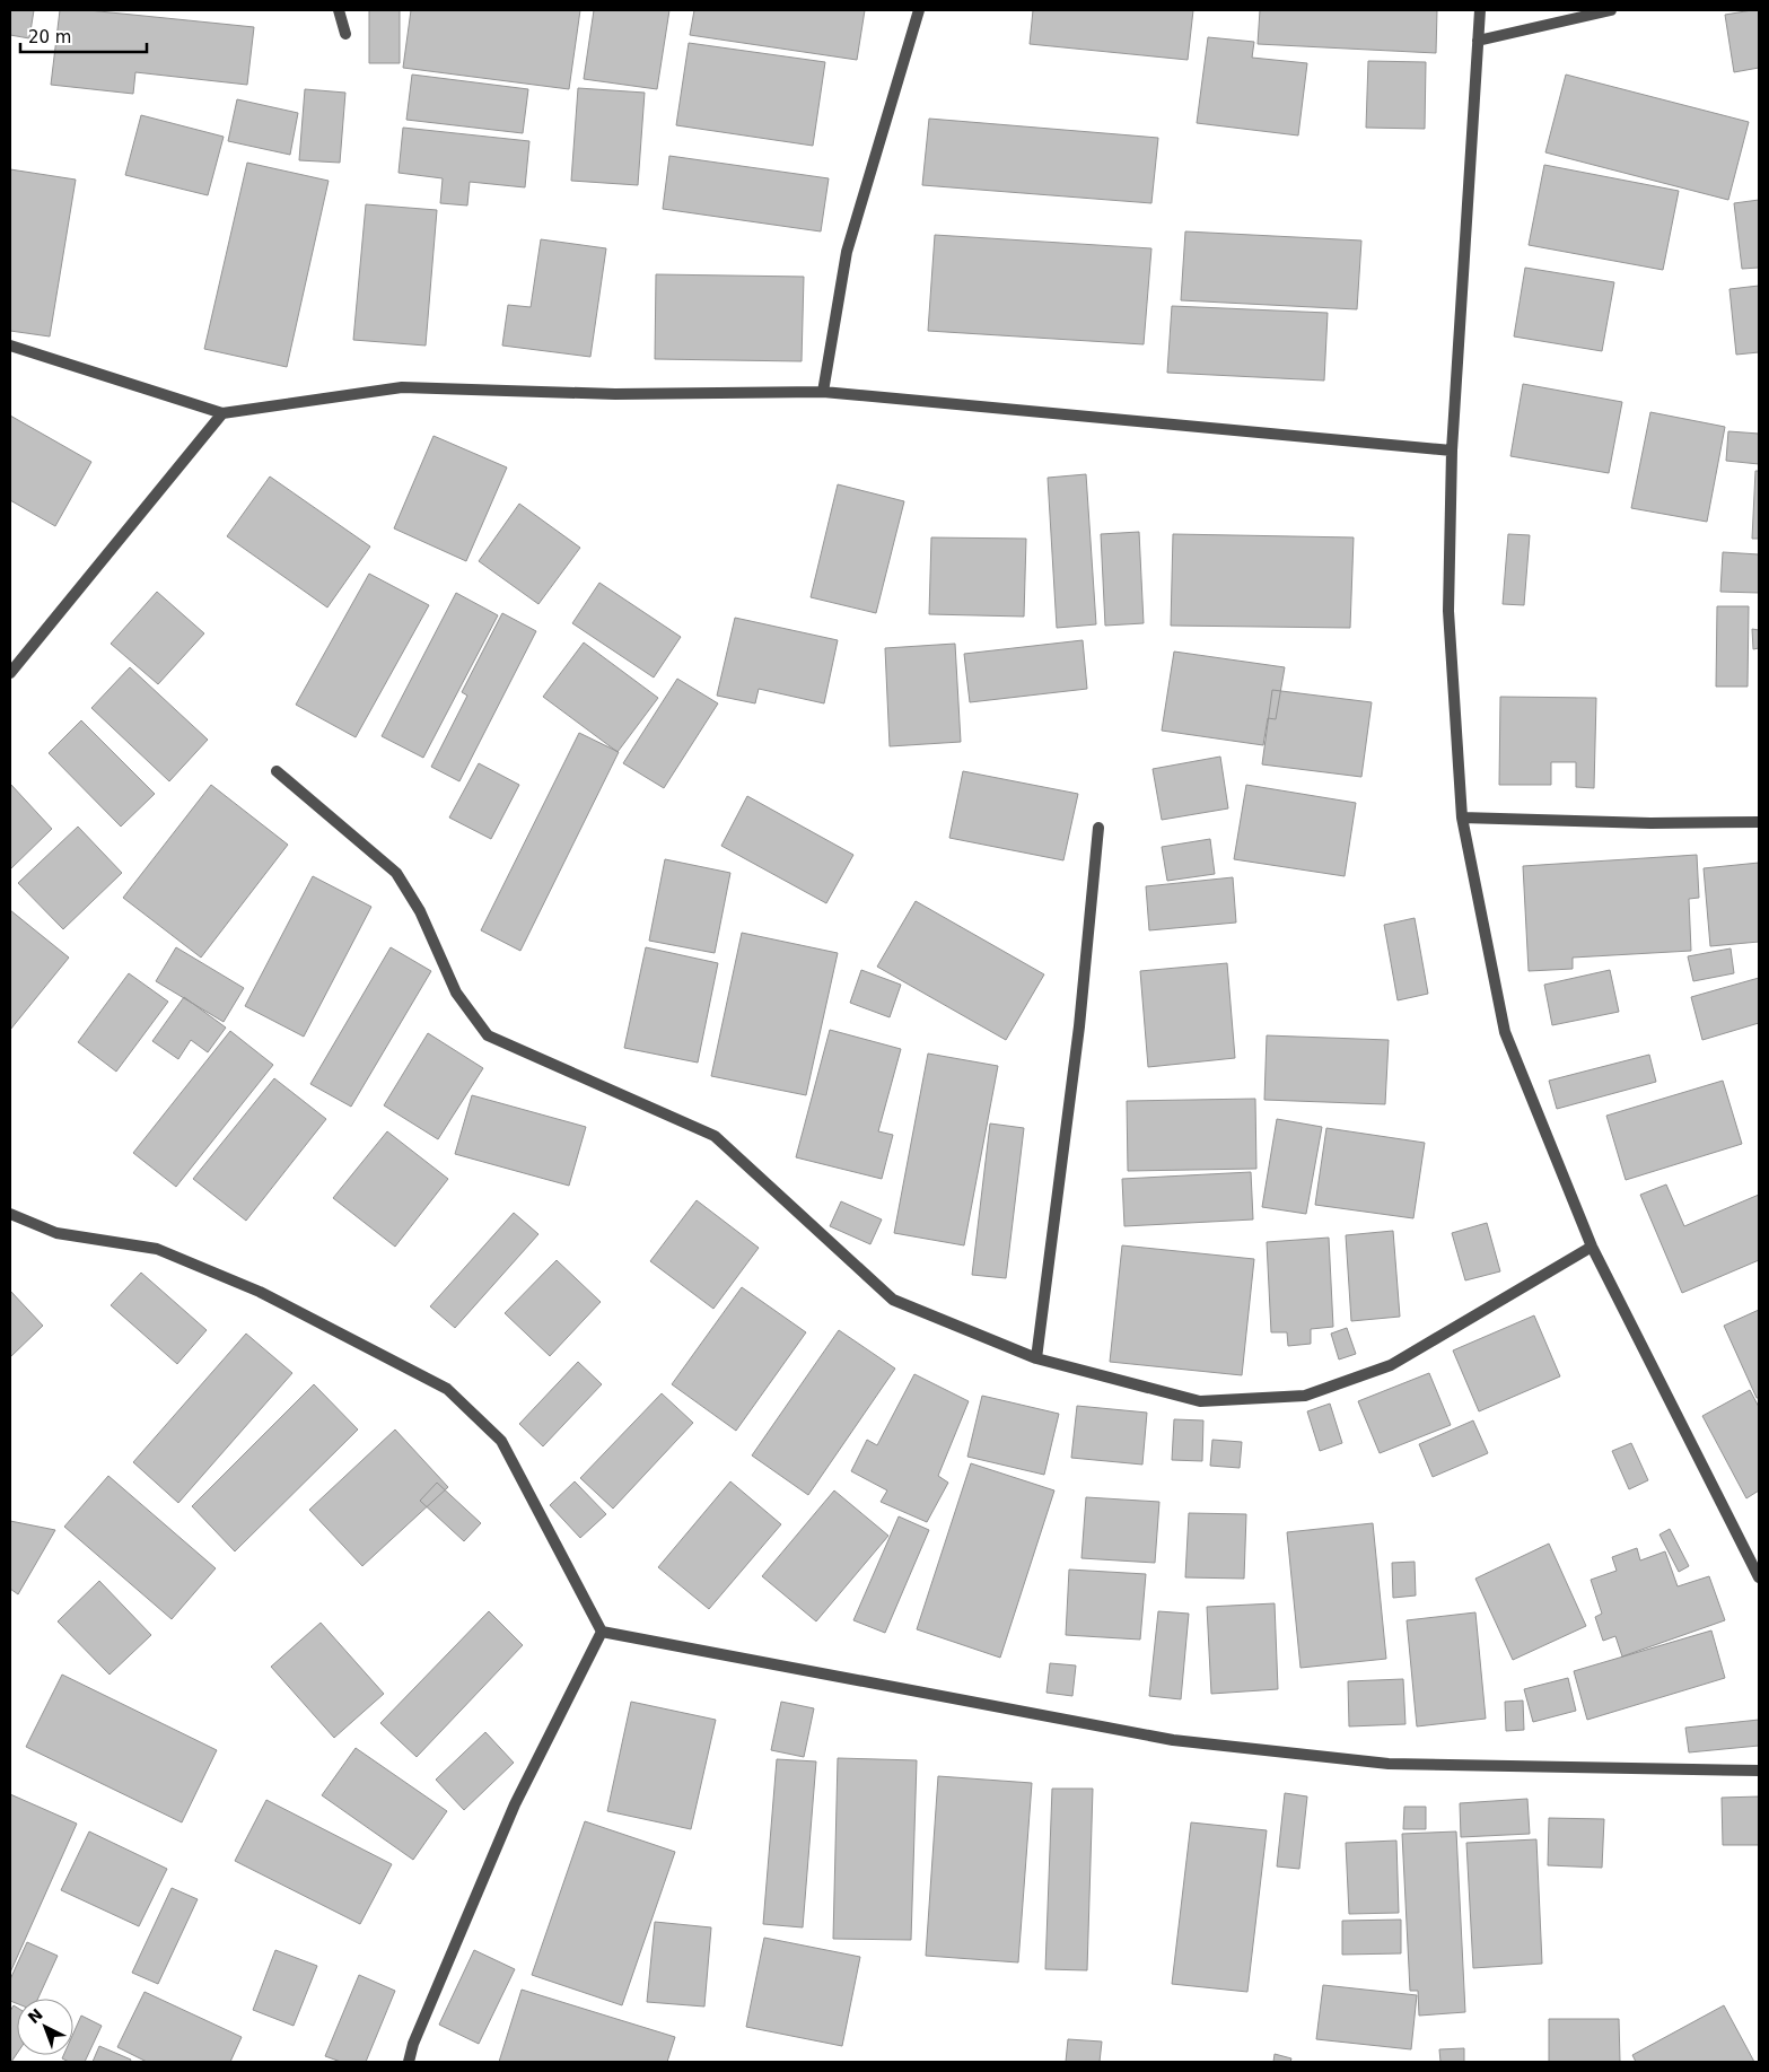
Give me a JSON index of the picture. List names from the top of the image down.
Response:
{
  "scale_bar": "20 m",
  "north": "top left"
}
